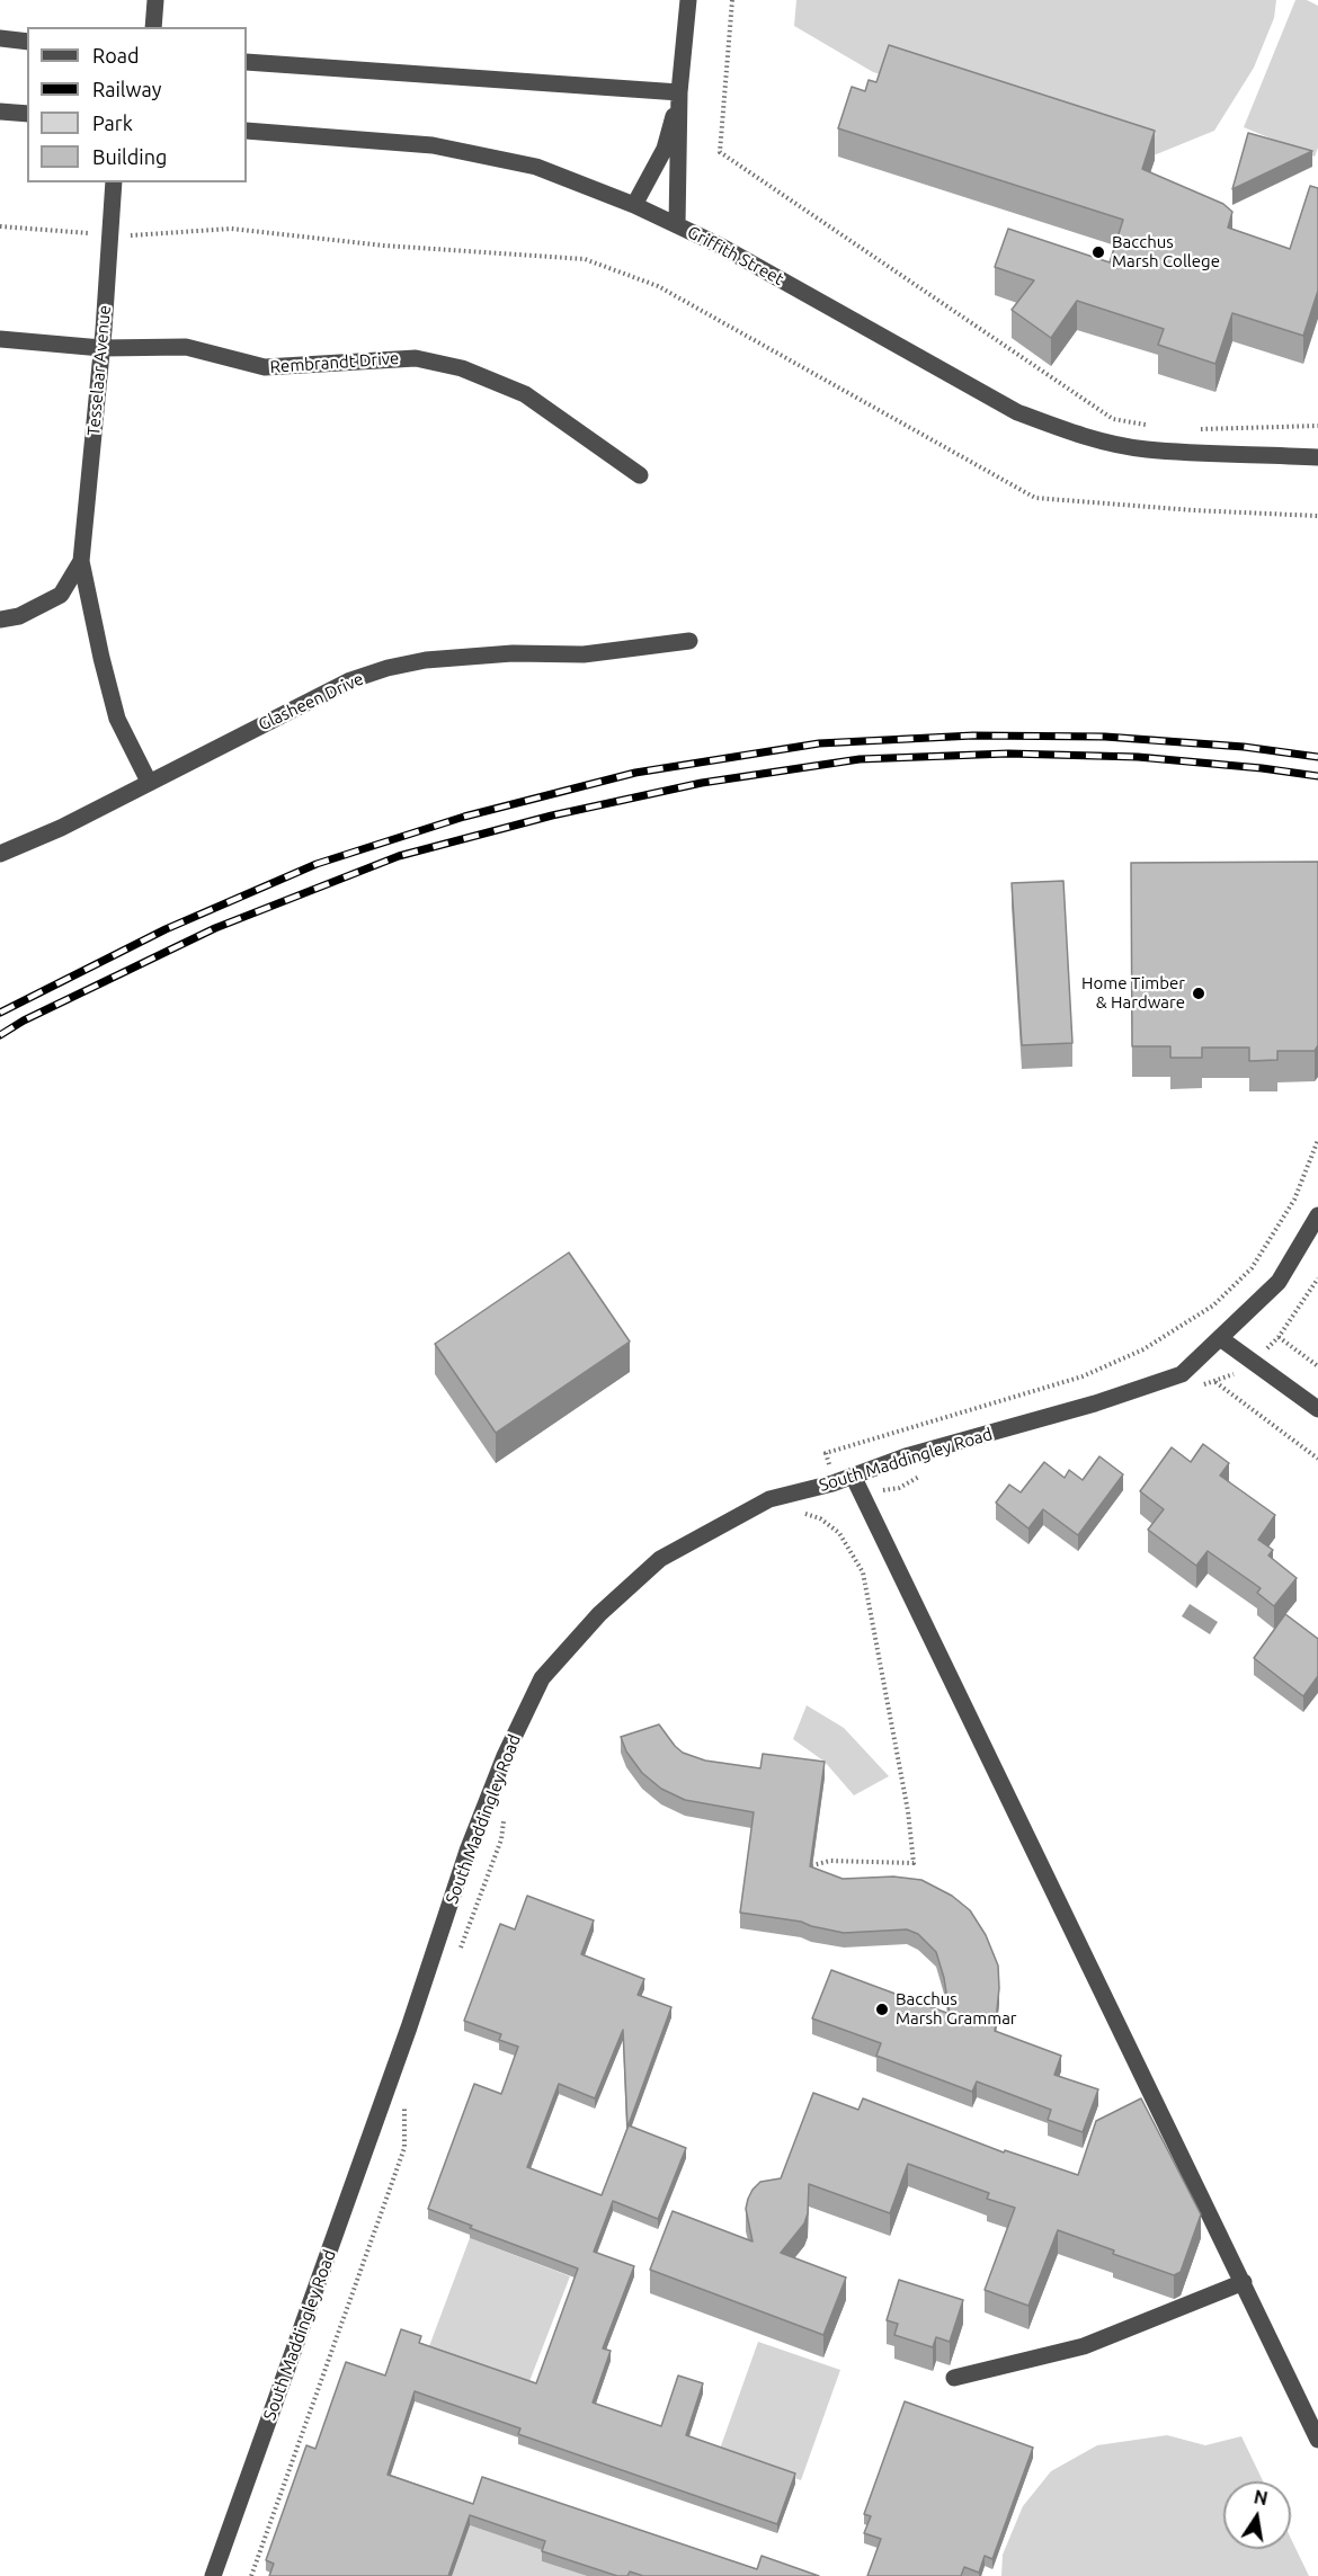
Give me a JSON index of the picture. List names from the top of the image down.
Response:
{
  "streets": {
    "street": [
      "Griffith Street",
      "Rembrandt Drive",
      "Tesselaar Avenue",
      "Glasheen Drive",
      "South Maddingley Road"
    ]
  },
  "crossings": [
    ["Rembrandt Drive", "Tesselaar Avenue"],
    ["Tesselaar Avenue", "Glasheen Drive"]
  ],
  "places": ["Bacchus Marsh College", "Home Timber & Hardware", "Bacchus Marsh Grammar"],
  "legend": [
    "Road",
    "Railway",
    "Park",
    "Building"
  ],
  "north": "top"
}
